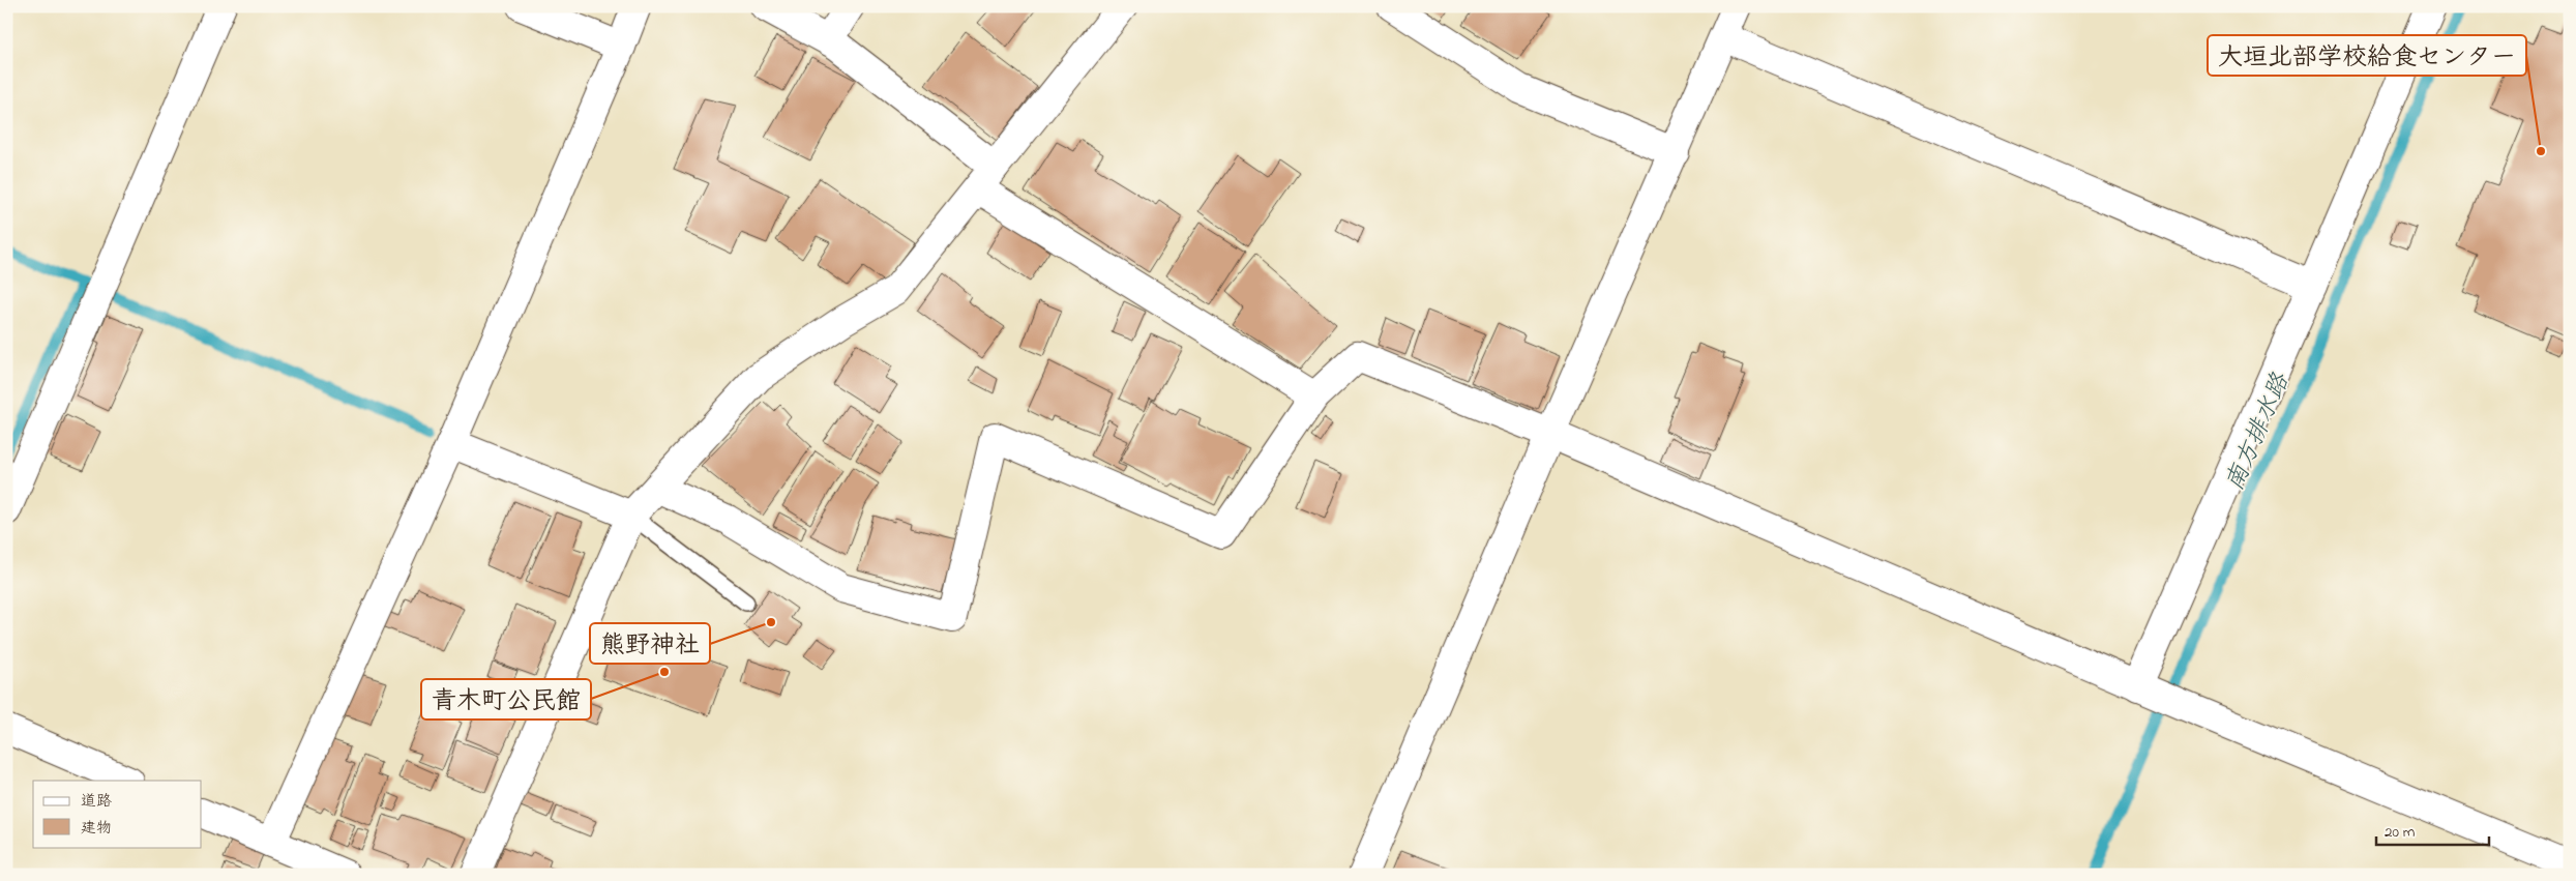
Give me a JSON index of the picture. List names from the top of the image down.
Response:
{
  "water": ["南方排水路"],
  "places": ["大垣北部学校給食センター", "熊野神社", "青木町公民館"],
  "legend": ["道路", "建物"],
  "scale_bar": "20 m"
}
